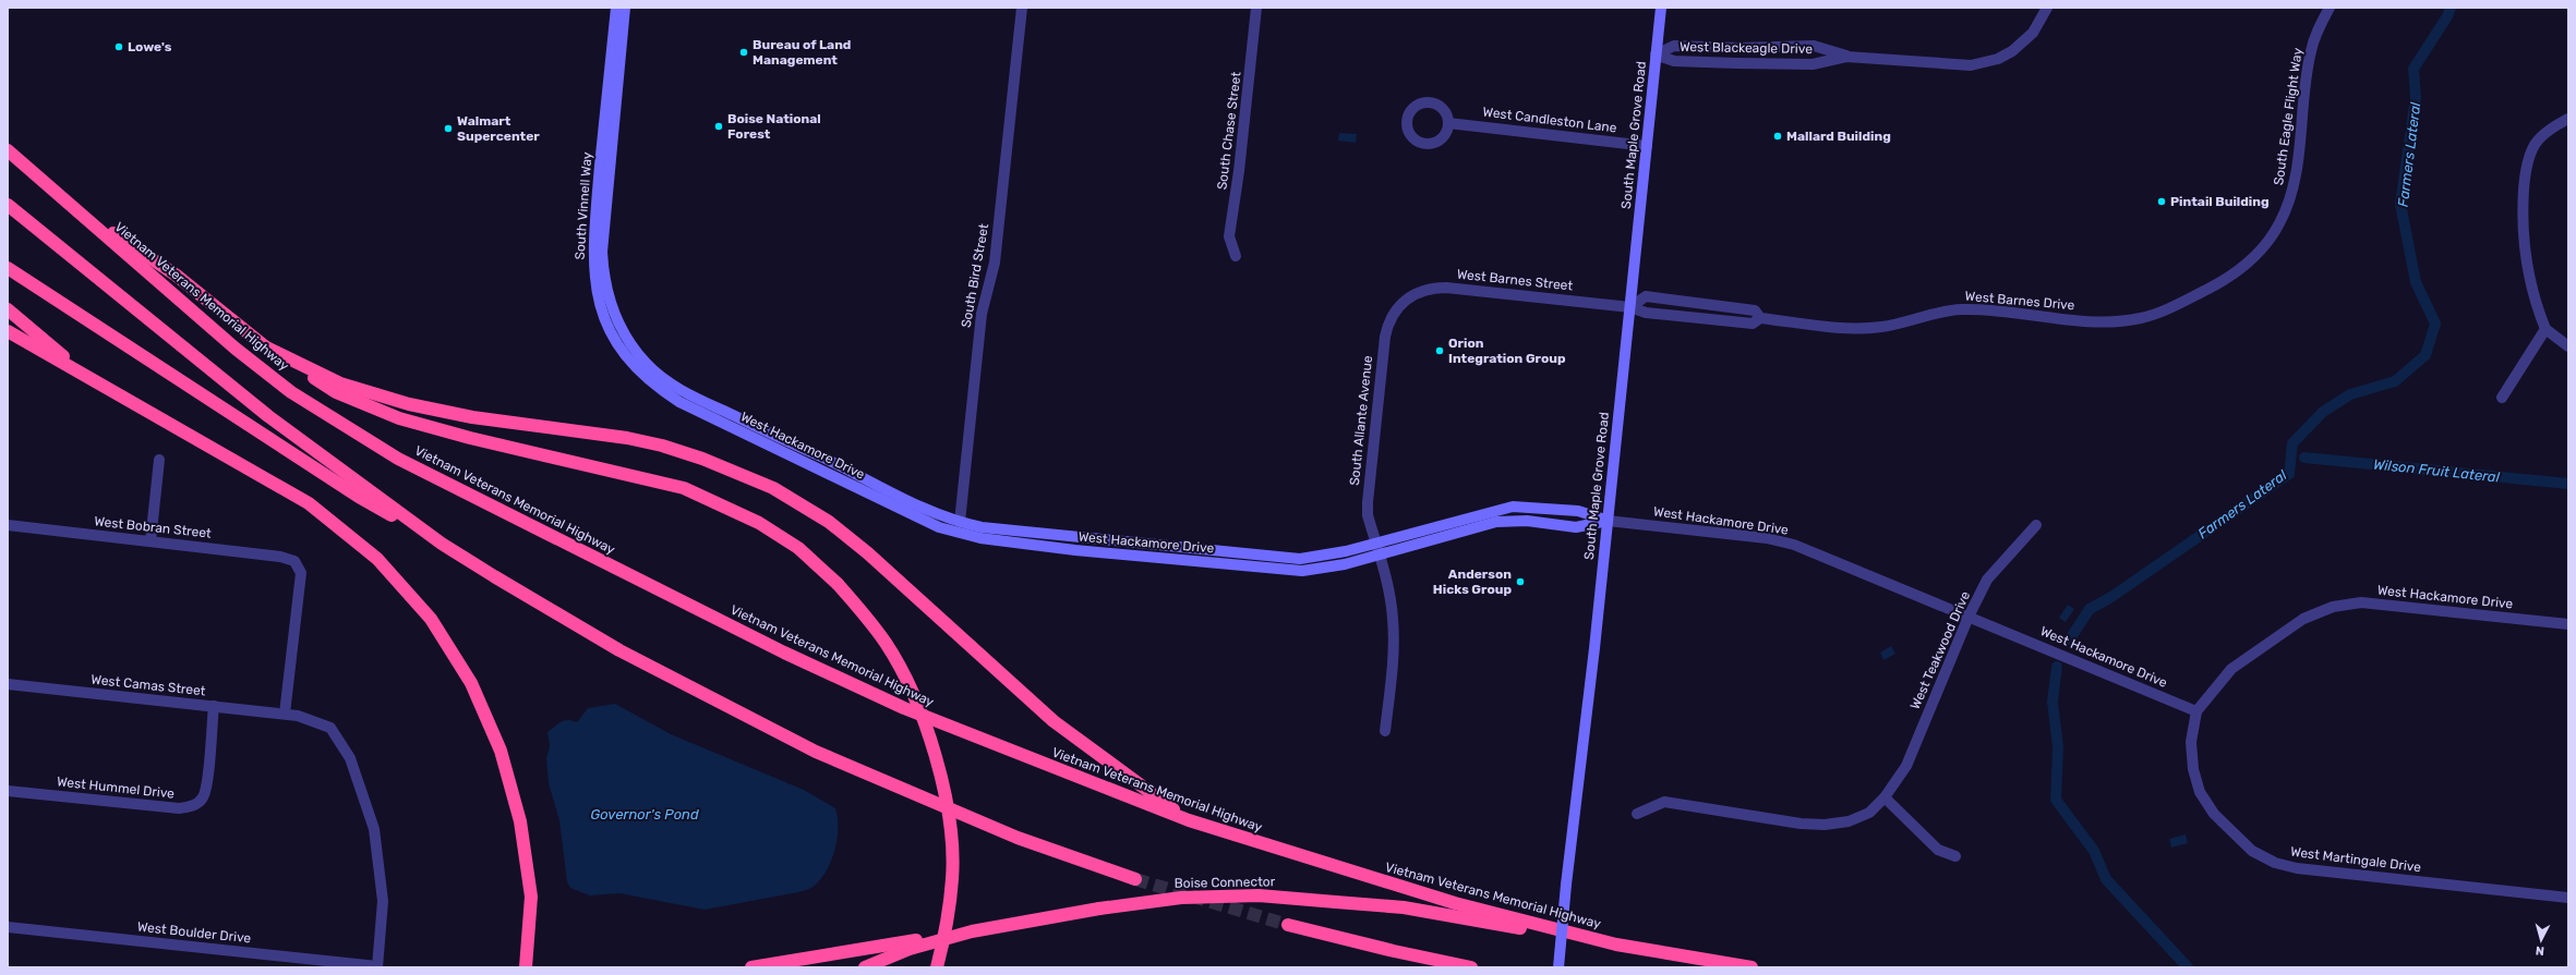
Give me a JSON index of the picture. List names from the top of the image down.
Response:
{
  "streets": {
    "highway": ["Vietnam Veterans Memorial Highway", "Boise Connector"],
    "street": [
      "West Blackeagle Drive",
      "South Eagle Flight Way",
      "West Candleston Lane",
      "South Chase Street",
      "South Maple Grove Road",
      "South Vinnell Way",
      "South Bird Street",
      "West Barnes Street",
      "West Barnes Drive",
      "South Allante Avenue",
      "West Hackamore Drive",
      "West Bobran Street",
      "West Teakwood Drive",
      "West Camas Street",
      "West Hummel Drive",
      "West Martingale Drive",
      "West Boulder Drive"
    ]
  },
  "crossings": [
    ["West Blackeagle Drive", "South Maple Grove Road"],
    ["South Eagle Flight Way", "West Barnes Drive"],
    ["West Candleston Lane", "South Maple Grove Road"],
    ["South Maple Grove Road", "West Barnes Street"],
    ["South Maple Grove Road", "West Barnes Drive"],
    ["South Maple Grove Road", "West Hackamore Drive"],
    ["South Vinnell Way", "West Hackamore Drive"],
    ["South Bird Street", "West Hackamore Drive"],
    ["West Barnes Street", "West Barnes Drive"],
    ["West Barnes Street", "South Allante Avenue"],
    ["Vietnam Veterans Memorial Highway", "Boise Connector"],
    ["South Allante Avenue", "West Hackamore Drive"],
    ["West Hackamore Drive", "West Teakwood Drive"],
    ["West Hackamore Drive", "West Martingale Drive"],
    ["West Bobran Street", "West Camas Street"],
    ["West Camas Street", "West Hummel Drive"],
    ["West Camas Street", "West Boulder Drive"]
  ],
  "water": ["Farmers Lateral", "Wilson Fruit Lateral", "Governor's Pond"],
  "places": [
    "Lowe's",
    "Bureau of Land Management",
    "Boise National Forest",
    "Walmart Supercenter",
    "Mallard Building",
    "Pintail Building",
    "Orion Integration Group",
    "Anderson Hicks Group"
  ],
  "north": "bottom"
}
